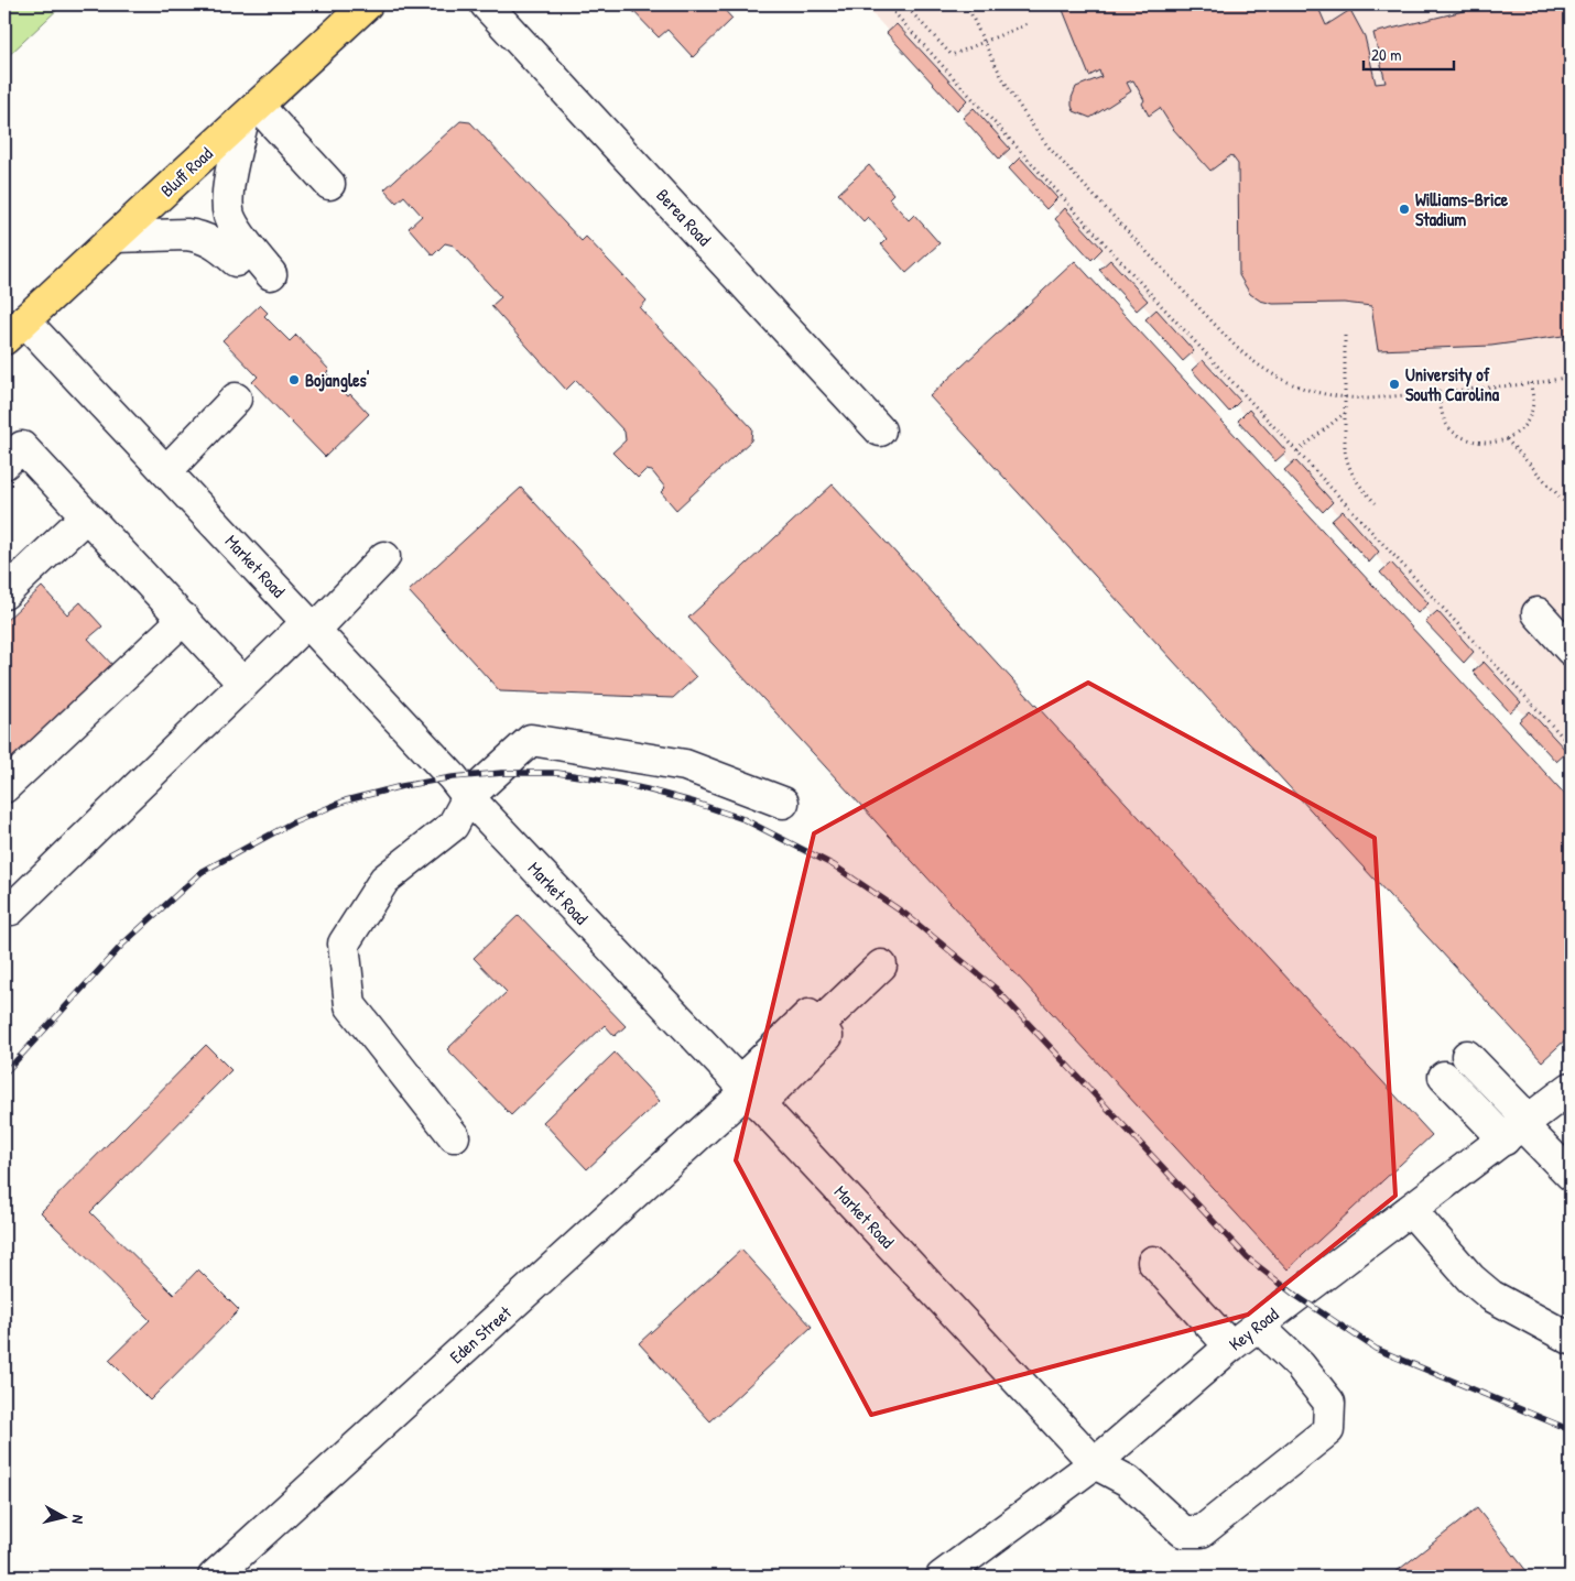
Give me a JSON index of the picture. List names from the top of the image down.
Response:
{
  "streets": {
    "main road": ["Bluff Road"],
    "street": [
      "Berea Road",
      "Market Road",
      "Key Road",
      "Eden Street"
    ]
  },
  "crossings": [
    ["Bluff Road", "Market Road"],
    ["Market Road", "Key Road"],
    ["Market Road", "Eden Street"]
  ],
  "places": ["Williams-Brice Stadium", "Bojangles'", "University of South Carolina"],
  "scale_bar": "20 m",
  "north": "right"
}
